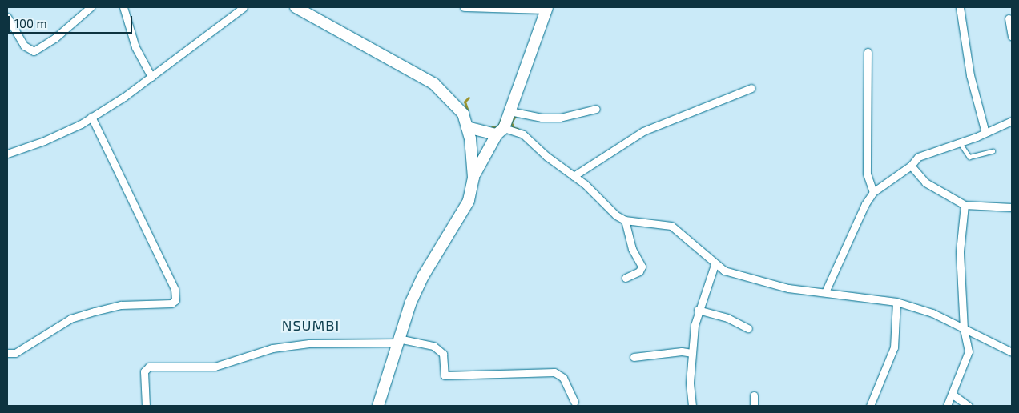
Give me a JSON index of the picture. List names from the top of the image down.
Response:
{
  "districts": ["NSUMBI"],
  "scale_bar": "100 m"
}
